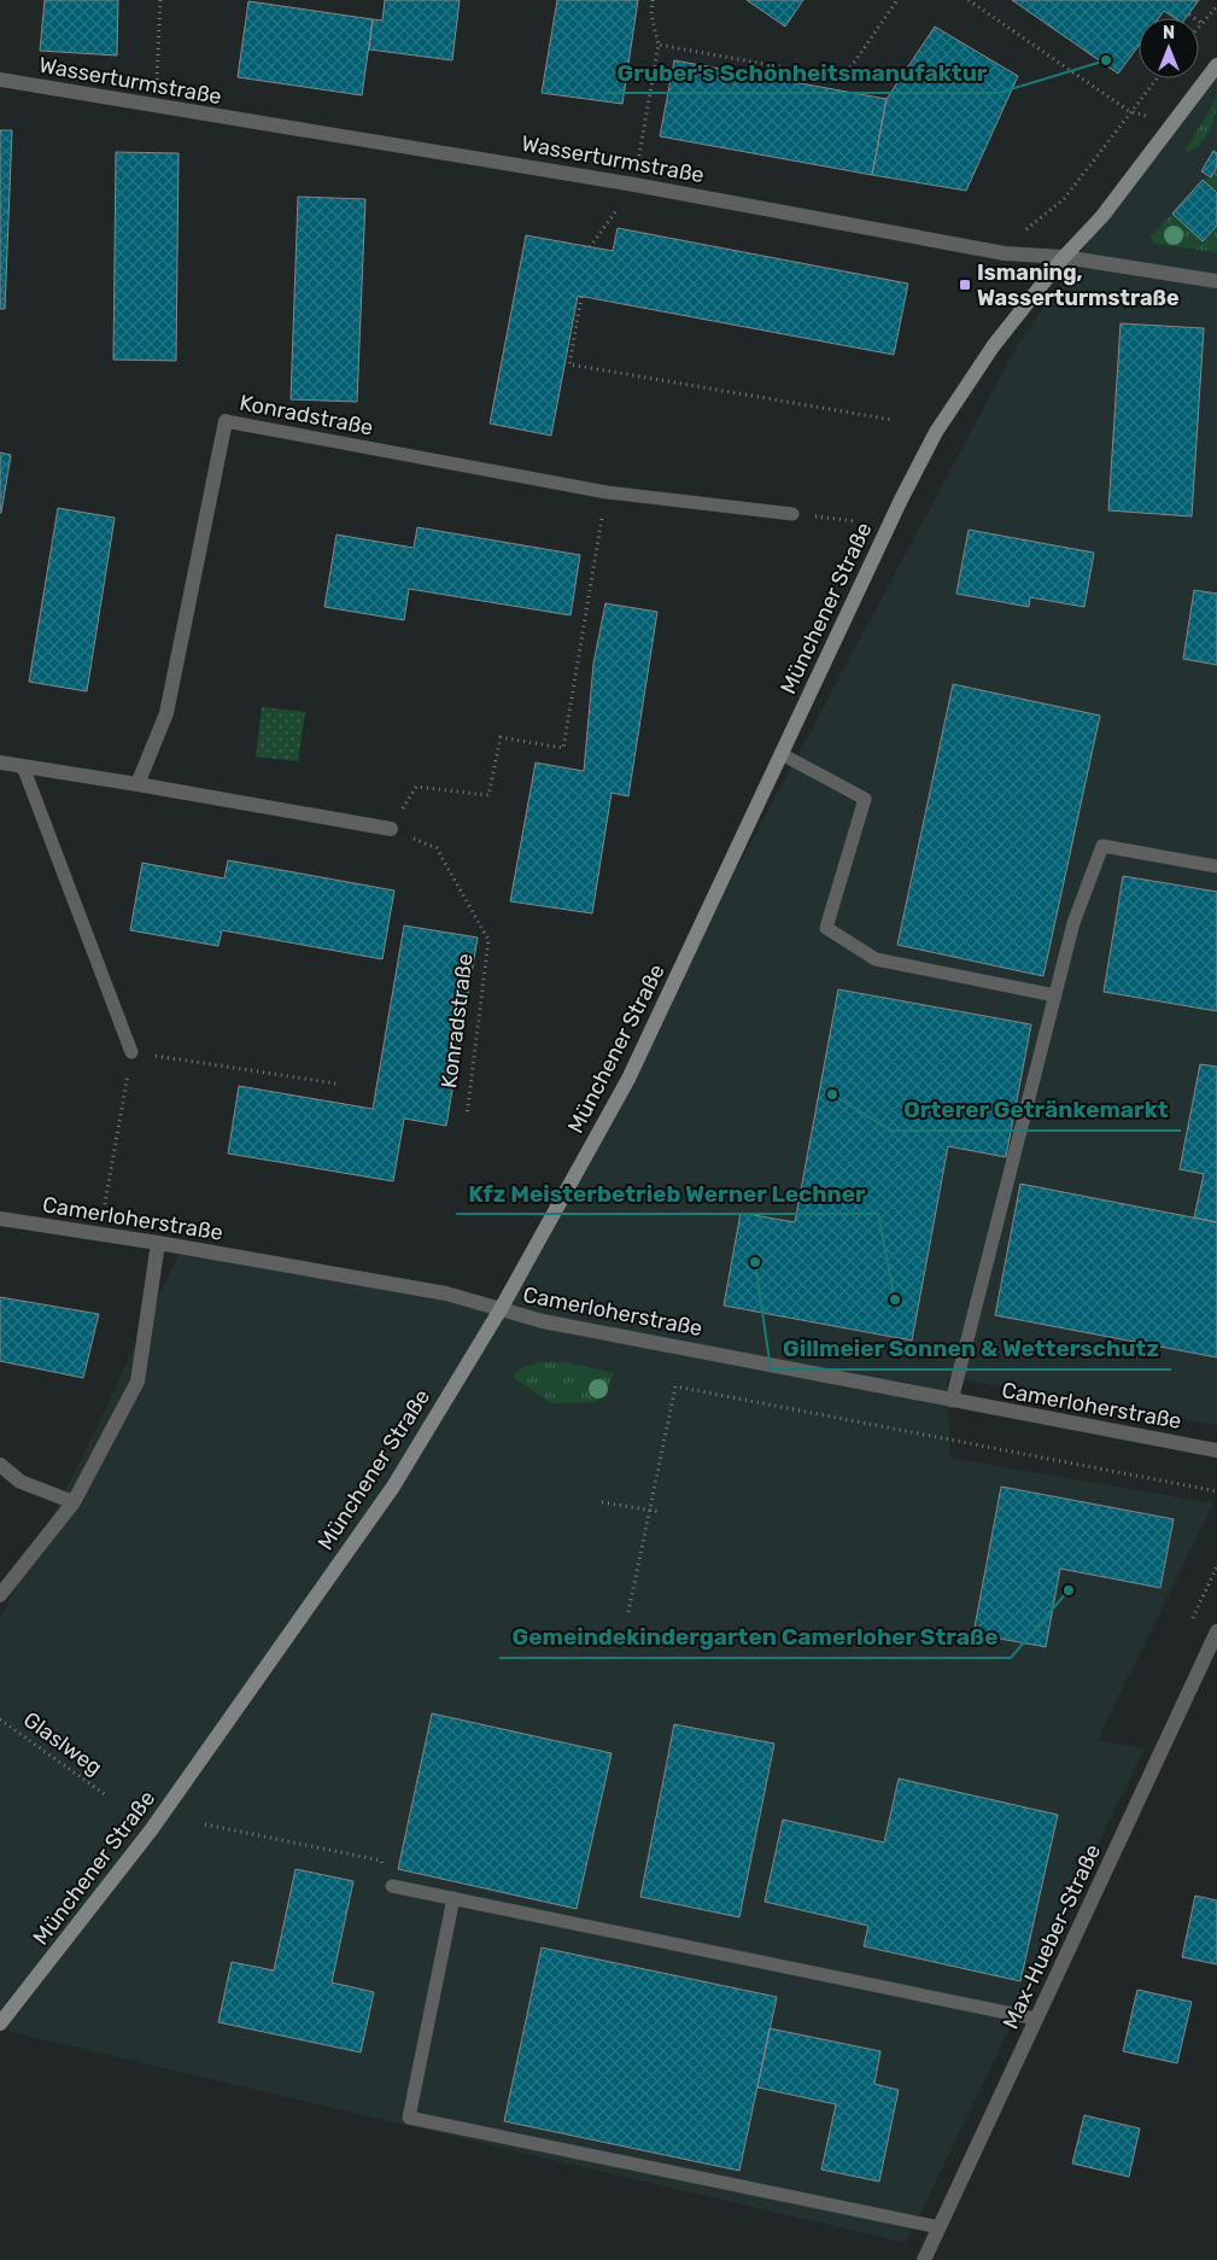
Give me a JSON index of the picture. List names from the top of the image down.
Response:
{
  "streets": {
    "main road": ["Münchener Straße"],
    "street": [
      "Wasserturmstraße",
      "Konradstraße",
      "Camerloherstraße",
      "Max-Hueber-Straße"
    ],
    "path": ["Glaslweg"]
  },
  "crossings": [
    ["Wasserturmstraße", "Münchener Straße"],
    ["Münchener Straße", "Camerloherstraße"]
  ],
  "places": {
    "other": [
      "Gruber's Schönheitsmanufaktur",
      "Orterer Getränkemarkt",
      "Gillmeier Sonnen & Wetterschutz",
      "Kfz Meisterbetrieb Werner Lechner",
      "Gemeindekindergarten Camerloher Straße"
    ],
    "transit": ["Ismaning, Wasserturmstraße"]
  },
  "north": "top"
}
